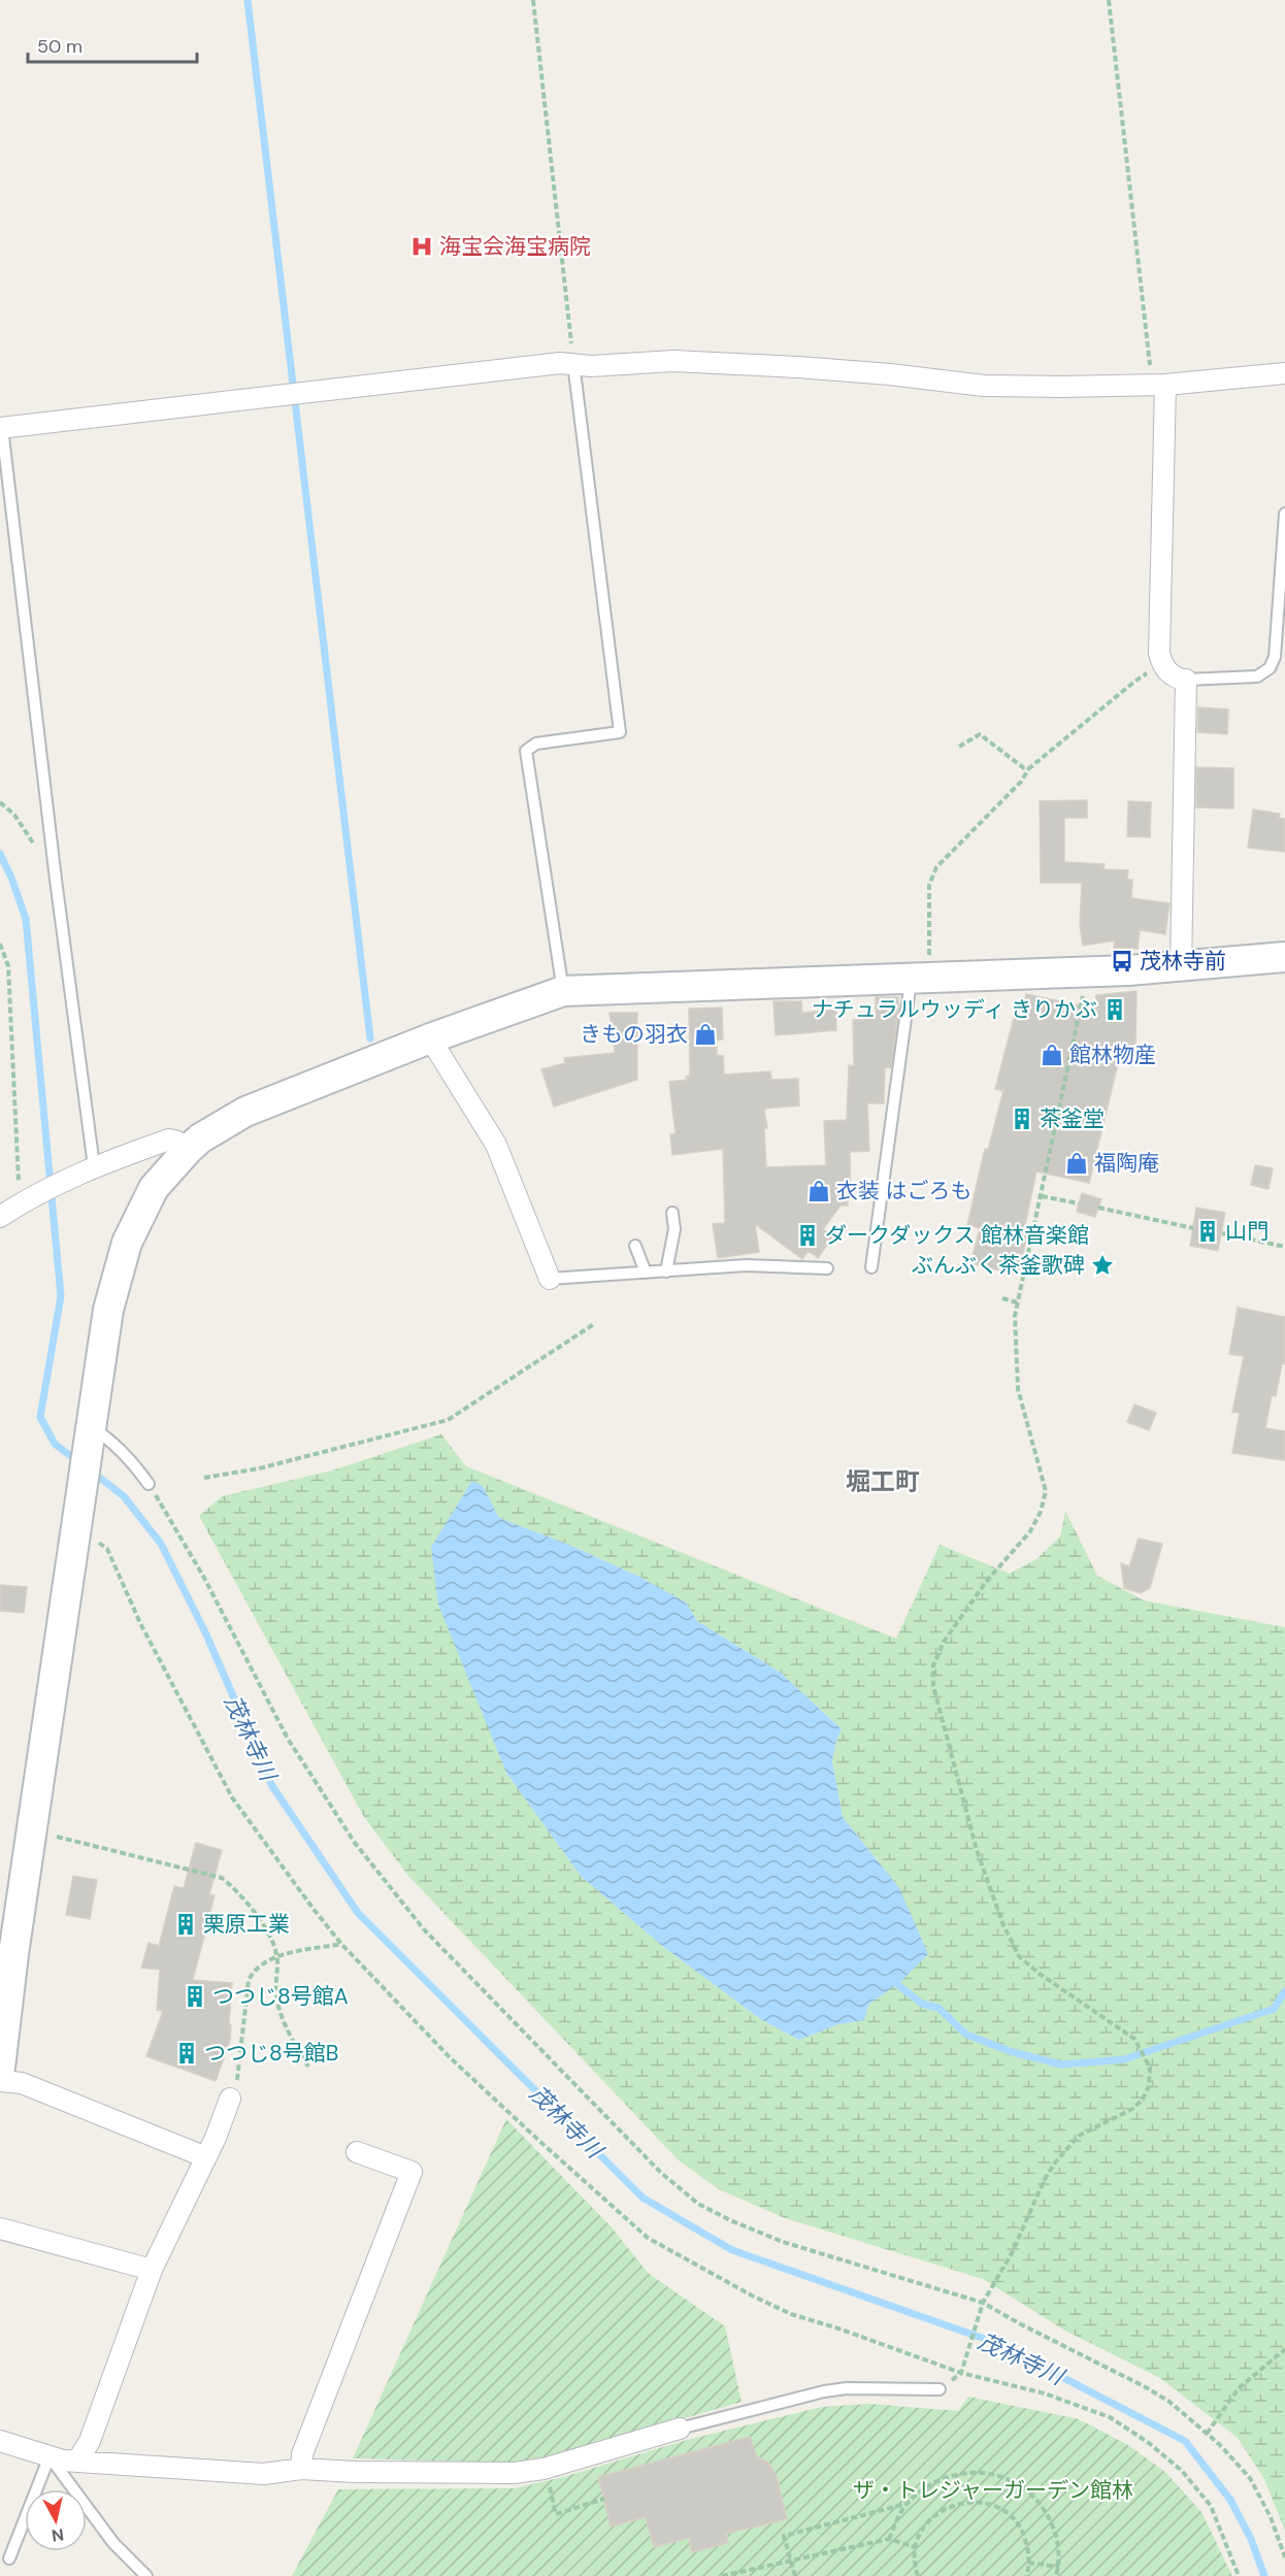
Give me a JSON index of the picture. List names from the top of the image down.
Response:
{
  "districts": ["堀工町"],
  "water": ["茂林寺川"],
  "parks": ["ザ・トレジャーガーデン館林"],
  "places": {
    "hospital": ["海宝会海宝病院"],
    "bus stop": ["茂林寺前"],
    "building": [
      "ナチュラルウッディ きりかぶ",
      "茶釜堂",
      "山門",
      "ダークダックス 館林音楽館",
      "栗原工業",
      "つつじ8号館A",
      "つつじ8号館B"
    ],
    "shop": [
      "きもの羽衣",
      "館林物産",
      "福陶庵",
      "衣装 はごろも"
    ],
    "place": ["ぶんぶく茶釜歌碑"]
  },
  "scale_bar": "50 m",
  "north": "bottom"
}
